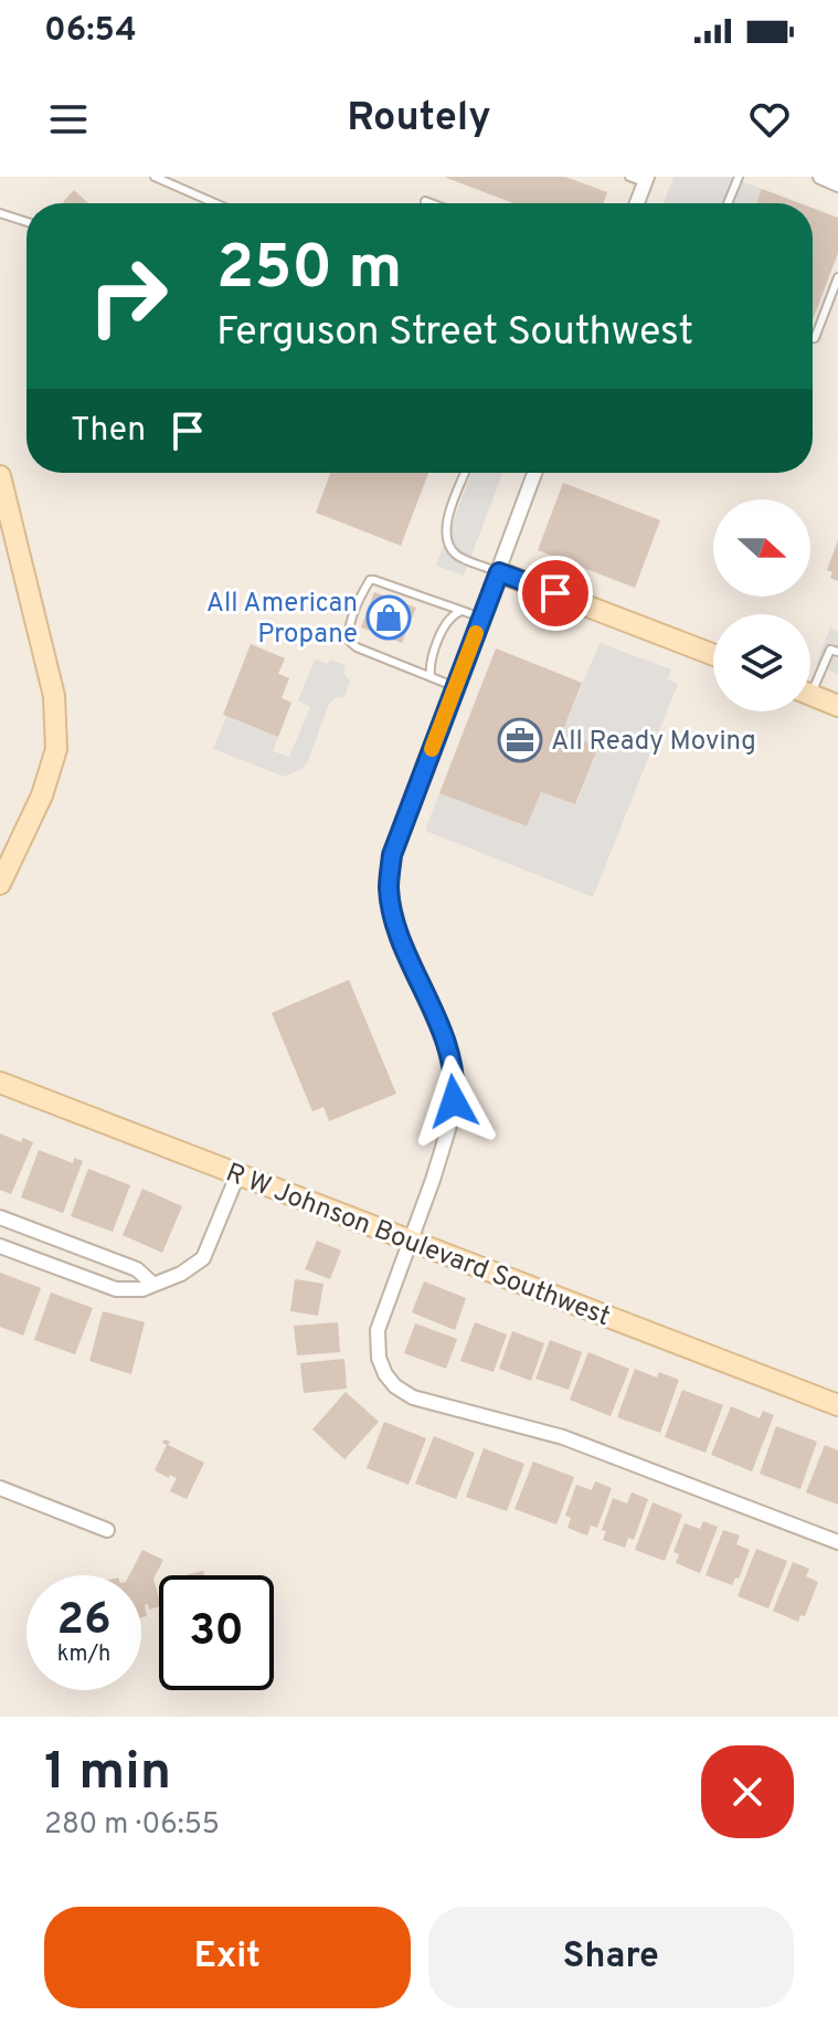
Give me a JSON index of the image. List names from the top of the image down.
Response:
{
  "streets": {
    "street": ["R W Johnson Boulevard Southwest"]
  },
  "places": {
    "shop": ["All American Propane"],
    "office": ["All Ready Moving"]
  },
  "north": "right",
  "page": {
    "status": "06:54",
    "header": "Routely",
    "turn": ["250 m", "Ferguson Street Southwest"],
    "then": "Then",
    "speed": "26 km/h",
    "limit": "30",
    "heading": ["1 min", "280 m · 06:55"],
    "buttons": ["Exit", "Share"]
  }
}
